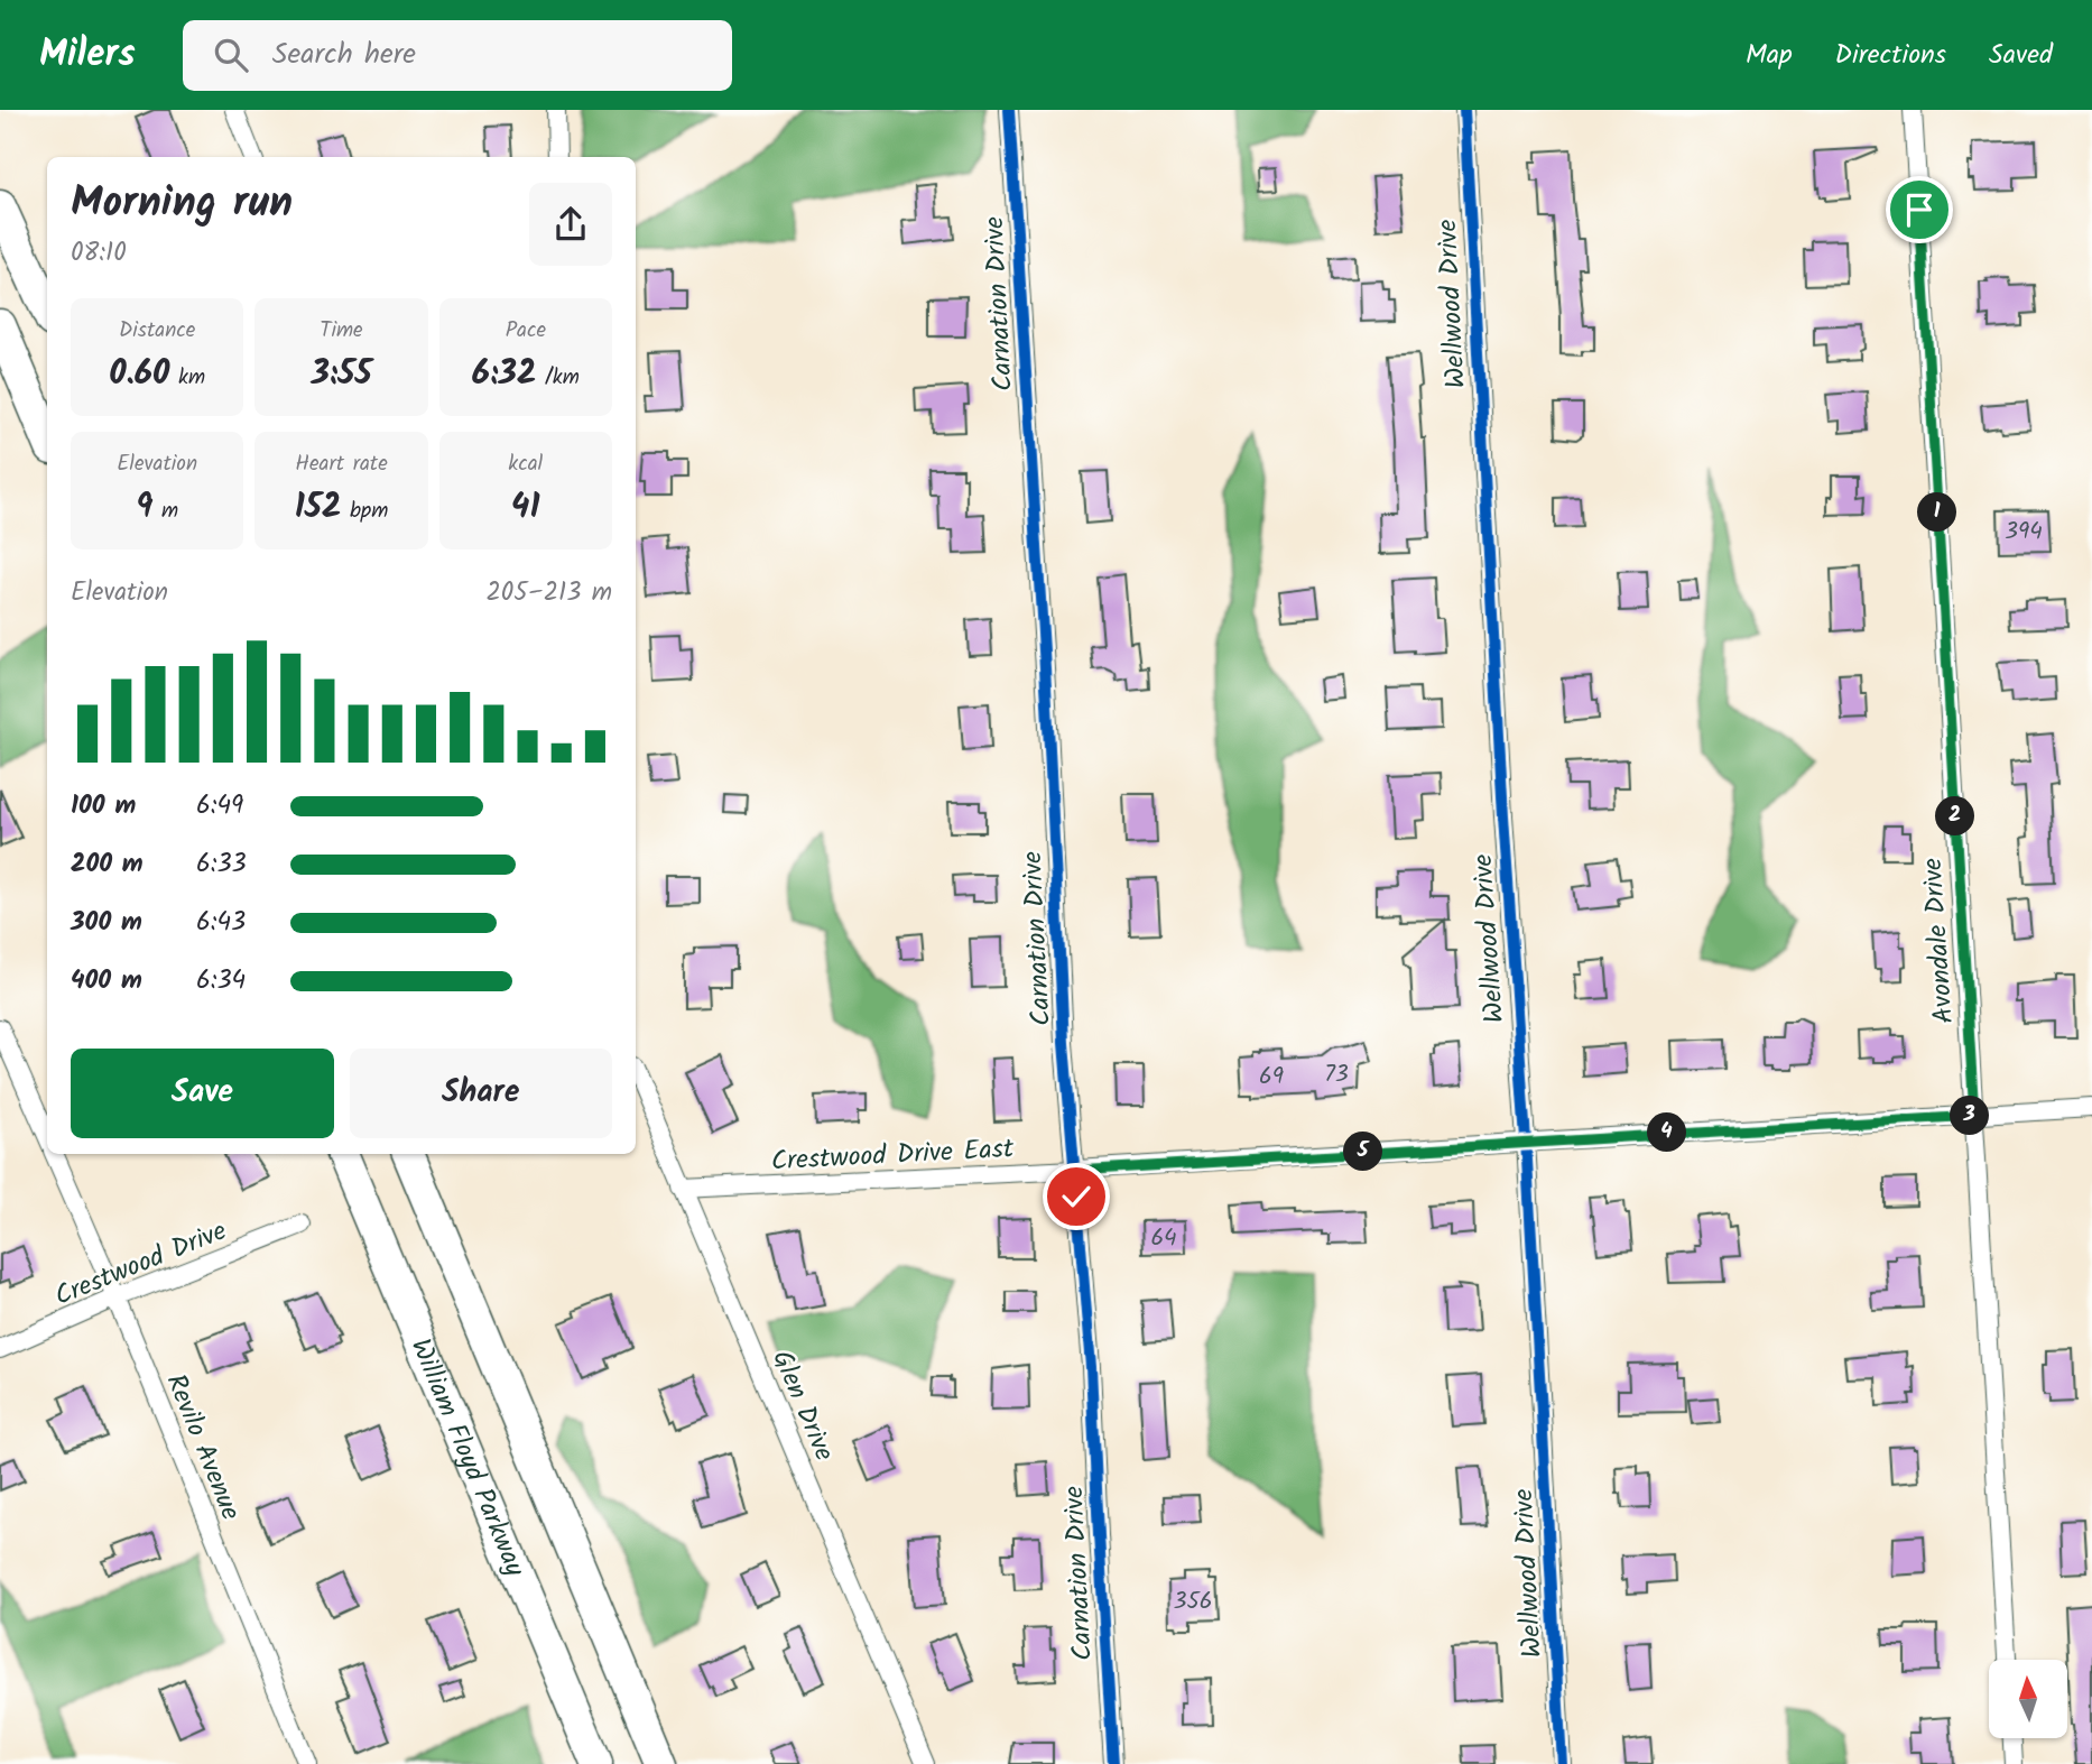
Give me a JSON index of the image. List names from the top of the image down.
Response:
{
  "streets": {
    "highway": ["William Floyd Parkway"],
    "street": [
      "Carnation Drive",
      "Wellwood Drive",
      "Avondale Drive",
      "Crestwood Drive East",
      "Crestwood Drive",
      "Glen Drive",
      "Revilo Avenue"
    ]
  },
  "crossings": [
    ["Carnation Drive", "Crestwood Drive East"],
    ["Wellwood Drive", "Crestwood Drive East"],
    ["Avondale Drive", "Crestwood Drive East"],
    ["Crestwood Drive East", "Glen Drive"],
    ["Crestwood Drive", "Revilo Avenue"]
  ],
  "house_numbers": [
    "394",
    "73",
    "69",
    "64",
    "356"
  ],
  "north": "top",
  "page": {
    "header": "Milers",
    "search": "Search here",
    "nav": ["Map", "Directions", "Saved"],
    "heading": ["Morning run", "08:10"],
    "stats": [
      ["Distance", "0.60 km"],
      ["Time", "3:55"],
      ["Pace", "6:32 /km"],
      ["Elevation", "9 m"],
      ["Heart rate", "152 bpm"],
      ["kcal", "41"]
    ],
    "pins": [
      "1",
      "2",
      "3",
      "4",
      "5"
    ],
    "chart": ["Elevation", "205–213 m"],
    "list": [
      {
        "name": "100 m",
        "note": "6:49"
      },
      {
        "name": "200 m",
        "note": "6:33"
      },
      {
        "name": "300 m",
        "note": "6:43"
      },
      {
        "name": "400 m",
        "note": "6:34"
      }
    ],
    "buttons": ["Save", "Share"]
  }
}
